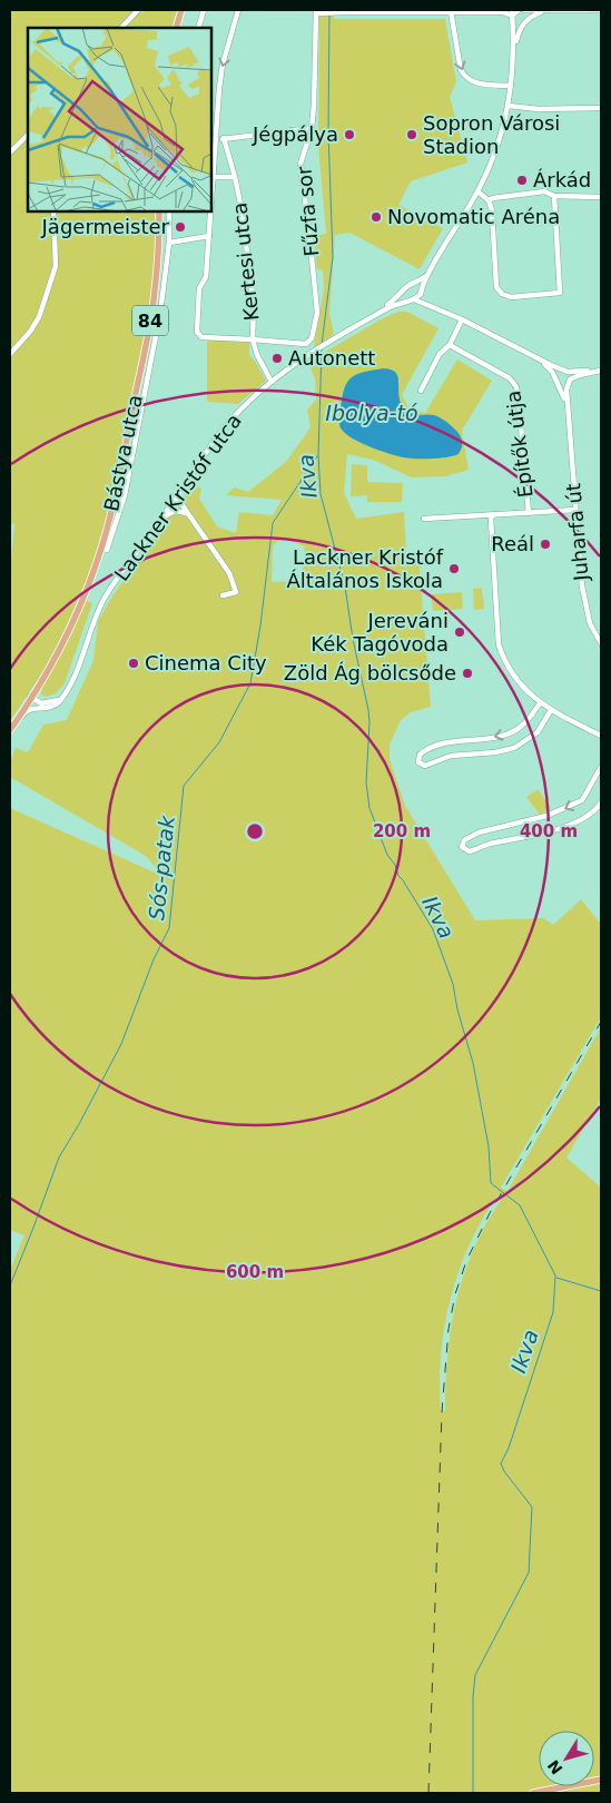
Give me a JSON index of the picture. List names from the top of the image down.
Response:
{
  "streets": {
    "main road": ["84", "Bástya utca"],
    "street": [
      "Fűzfa sor",
      "Kertesi utca",
      "Építők útja",
      "Lackner Kristóf utca",
      "Juharfa út"
    ]
  },
  "crossings": [
    ["Fűzfa sor", "Kertesi utca"],
    ["Kertesi utca", "Lackner Kristóf utca"],
    ["84", "Bástya utca"],
    ["84", "Lackner Kristóf utca"]
  ],
  "water": ["Ibolya-tó", "Ikva", "Sós-patak"],
  "places": [
    "Jégpálya",
    "Sopron Városi Stadion",
    "Árkád",
    "Novomatic Aréna",
    "Jägermeister",
    "Autonett",
    "Reál",
    "Lackner Kristóf Általános Iskola",
    "Jereváni Kék Tagóvoda",
    "Cinema City",
    "Zöld Ág bölcsőde"
  ],
  "north": "bottom left",
  "rings": ["200 m", "400 m", "600 m"]
}
